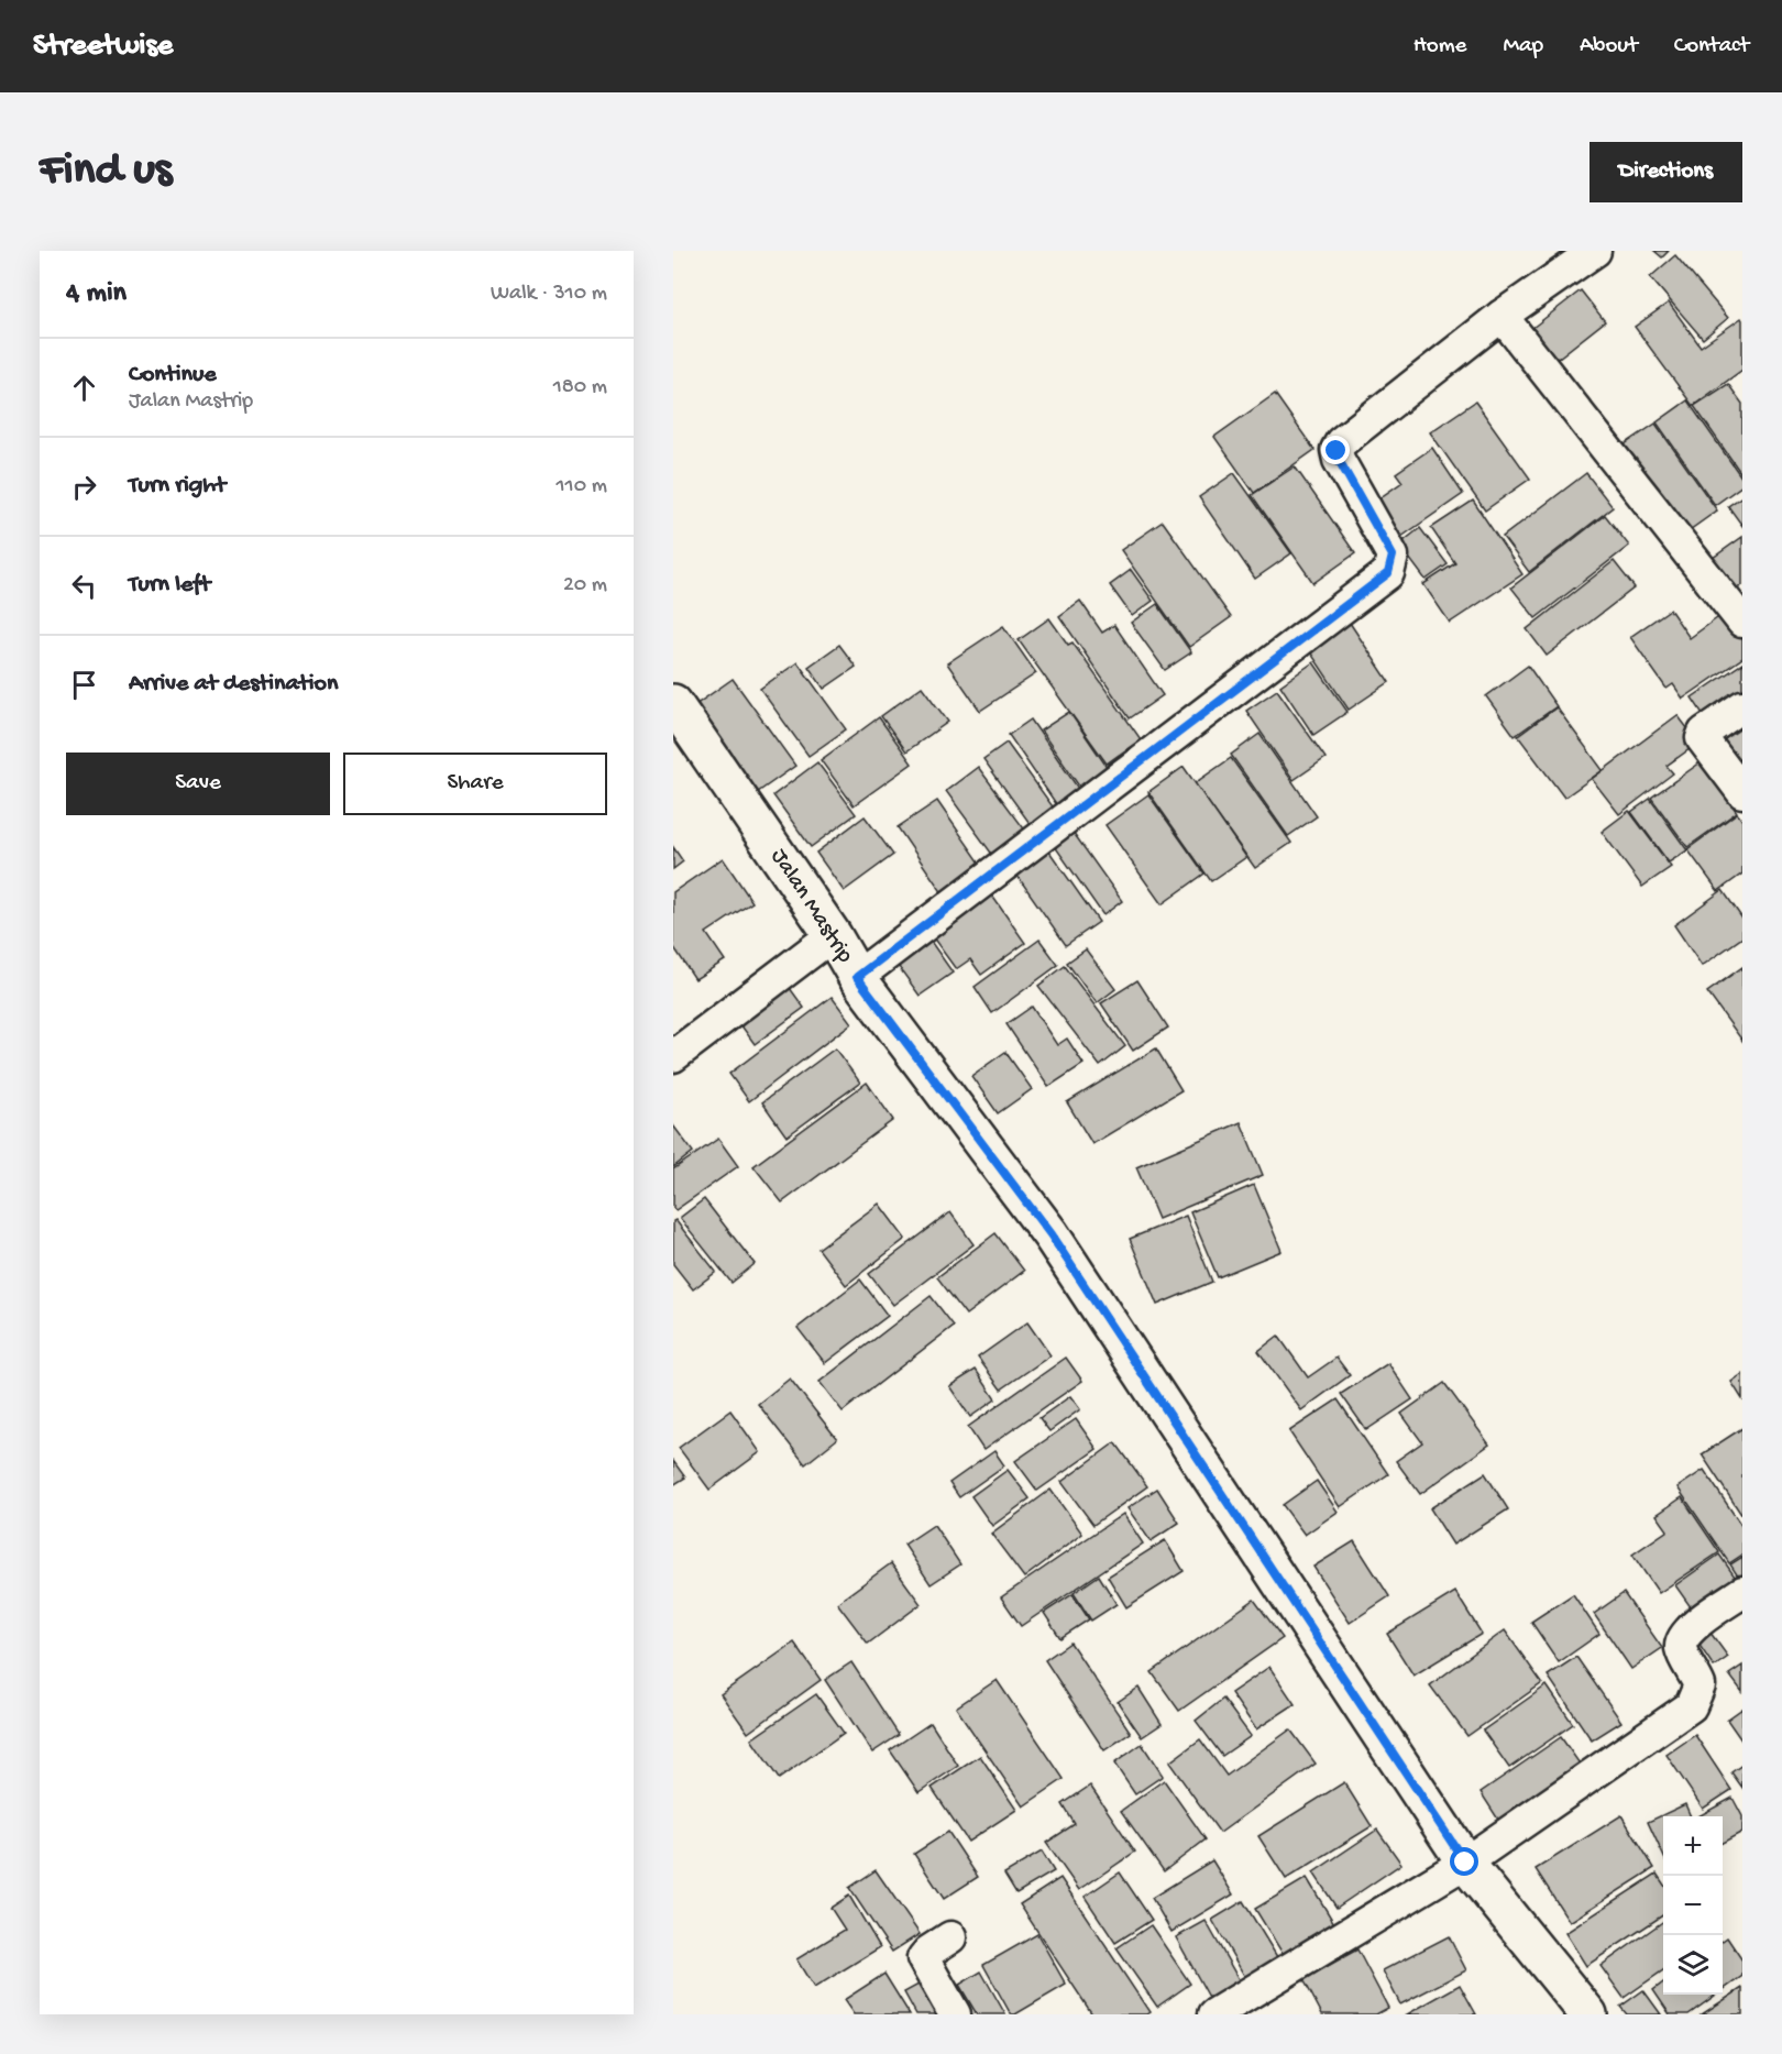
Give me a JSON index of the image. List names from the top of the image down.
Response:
{
  "streets": {
    "main road": ["Jalan Mastrip"]
  },
  "page": {
    "header": "Streetwise",
    "nav": [
      "Home",
      "Map",
      "About",
      "Contact"
    ],
    "buttons": [
      "Directions",
      ["Save", "Share"]
    ],
    "title": "Find us",
    "heading": ["4 min", "Walk · 310 m"],
    "list": [
      ["Continue", "Jalan Mastrip", "180 m"],
      ["Turn right", "110 m"],
      ["Turn left", "20 m"],
      "Arrive at destination"
    ],
    "map_buttons": ["+", "−"]
  }
}
